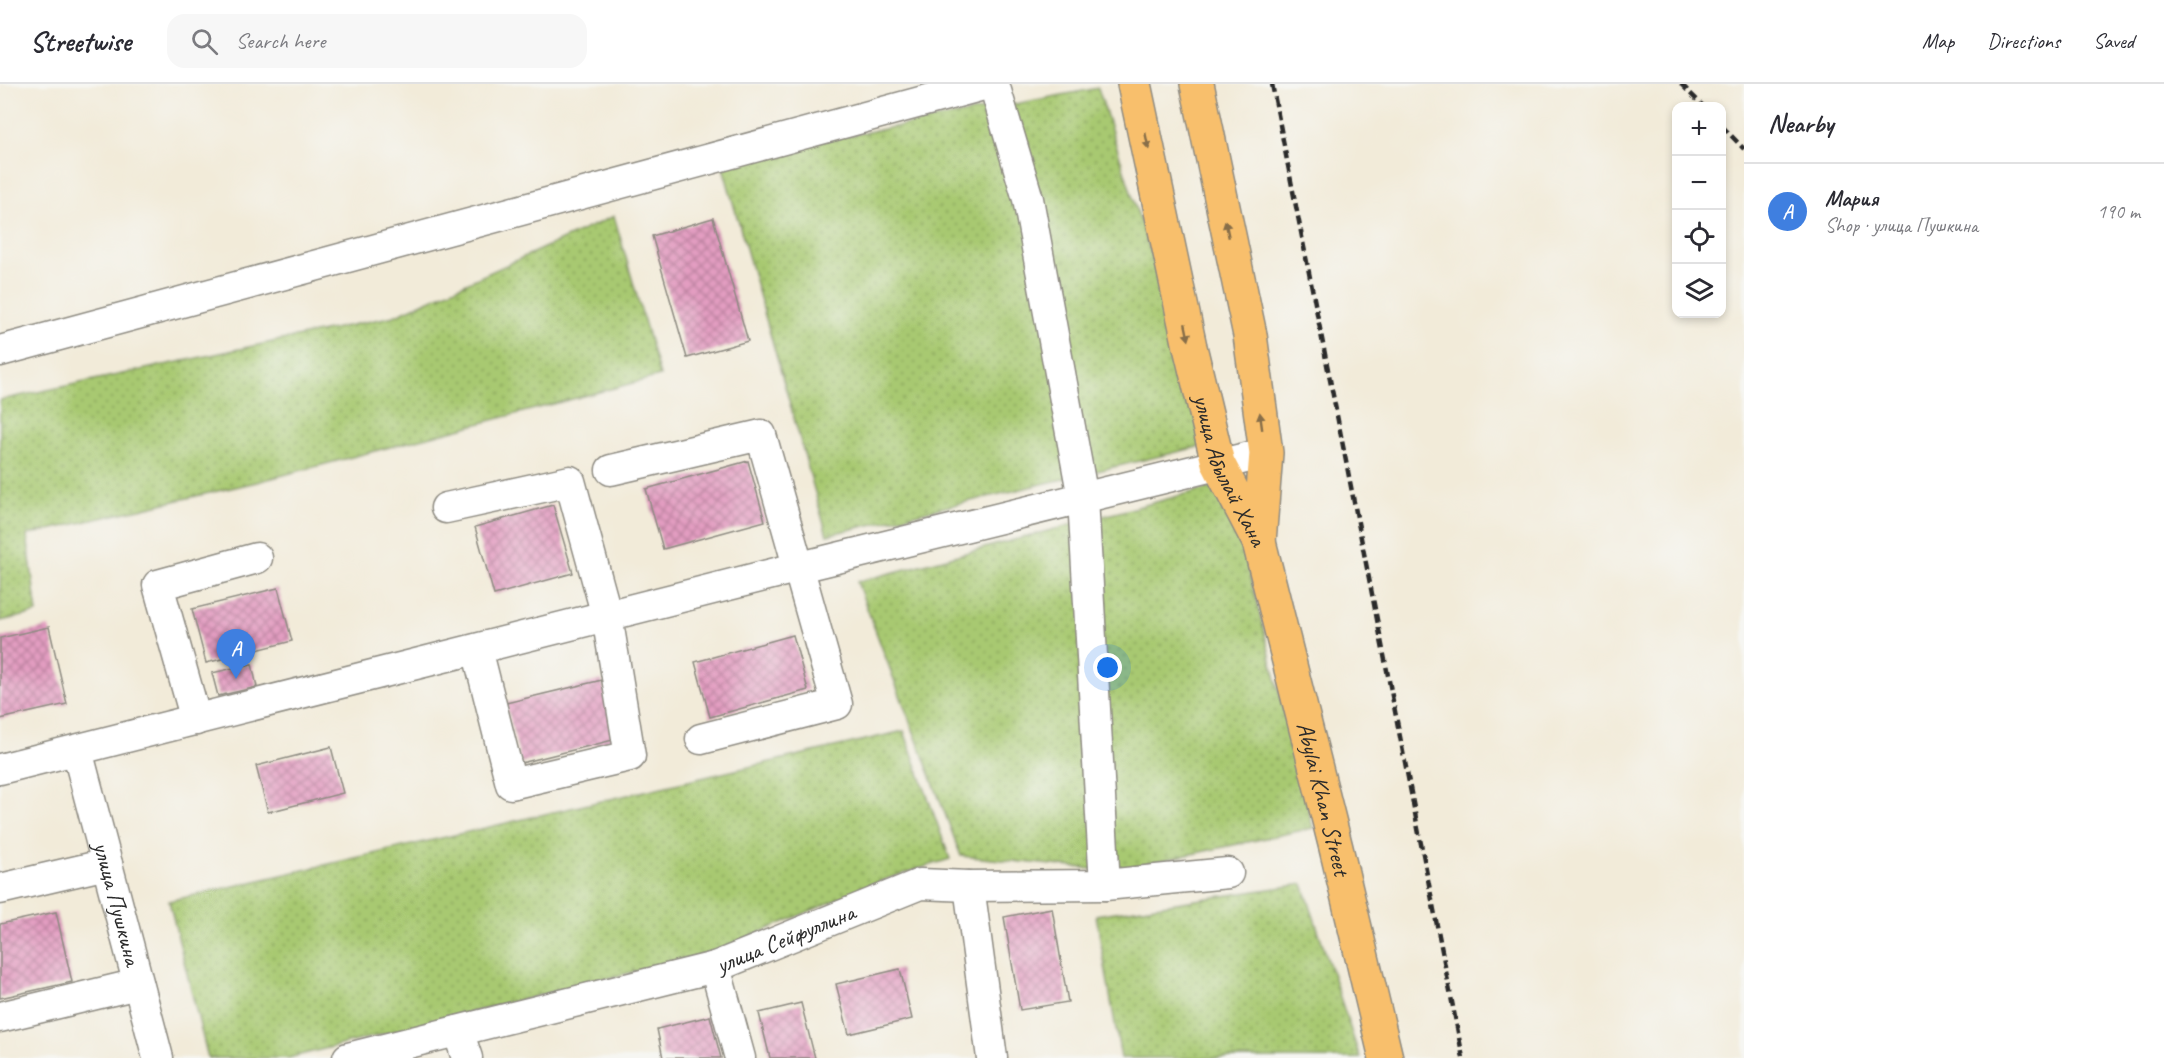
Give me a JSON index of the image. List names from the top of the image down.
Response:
{
  "streets": {
    "main road": ["улица Абылай Хана", "Abylai Khan Street"],
    "street": ["улица Пушкина", "улица Сейфуллина"]
  },
  "crossings": [
    ["улица Абылай Хана", "Abylai Khan Street"]
  ],
  "page": {
    "header": "Streetwise",
    "search": "Search here",
    "nav": ["Map", "Directions", "Saved"],
    "heading": "Nearby",
    "map_buttons": ["+", "−"],
    "list": [
      {
        "mark": "A",
        "name": "Мария",
        "note": "Shop · улица Пушкина",
        "value": "190 m"
      }
    ],
    "pins": "A"
  }
}
